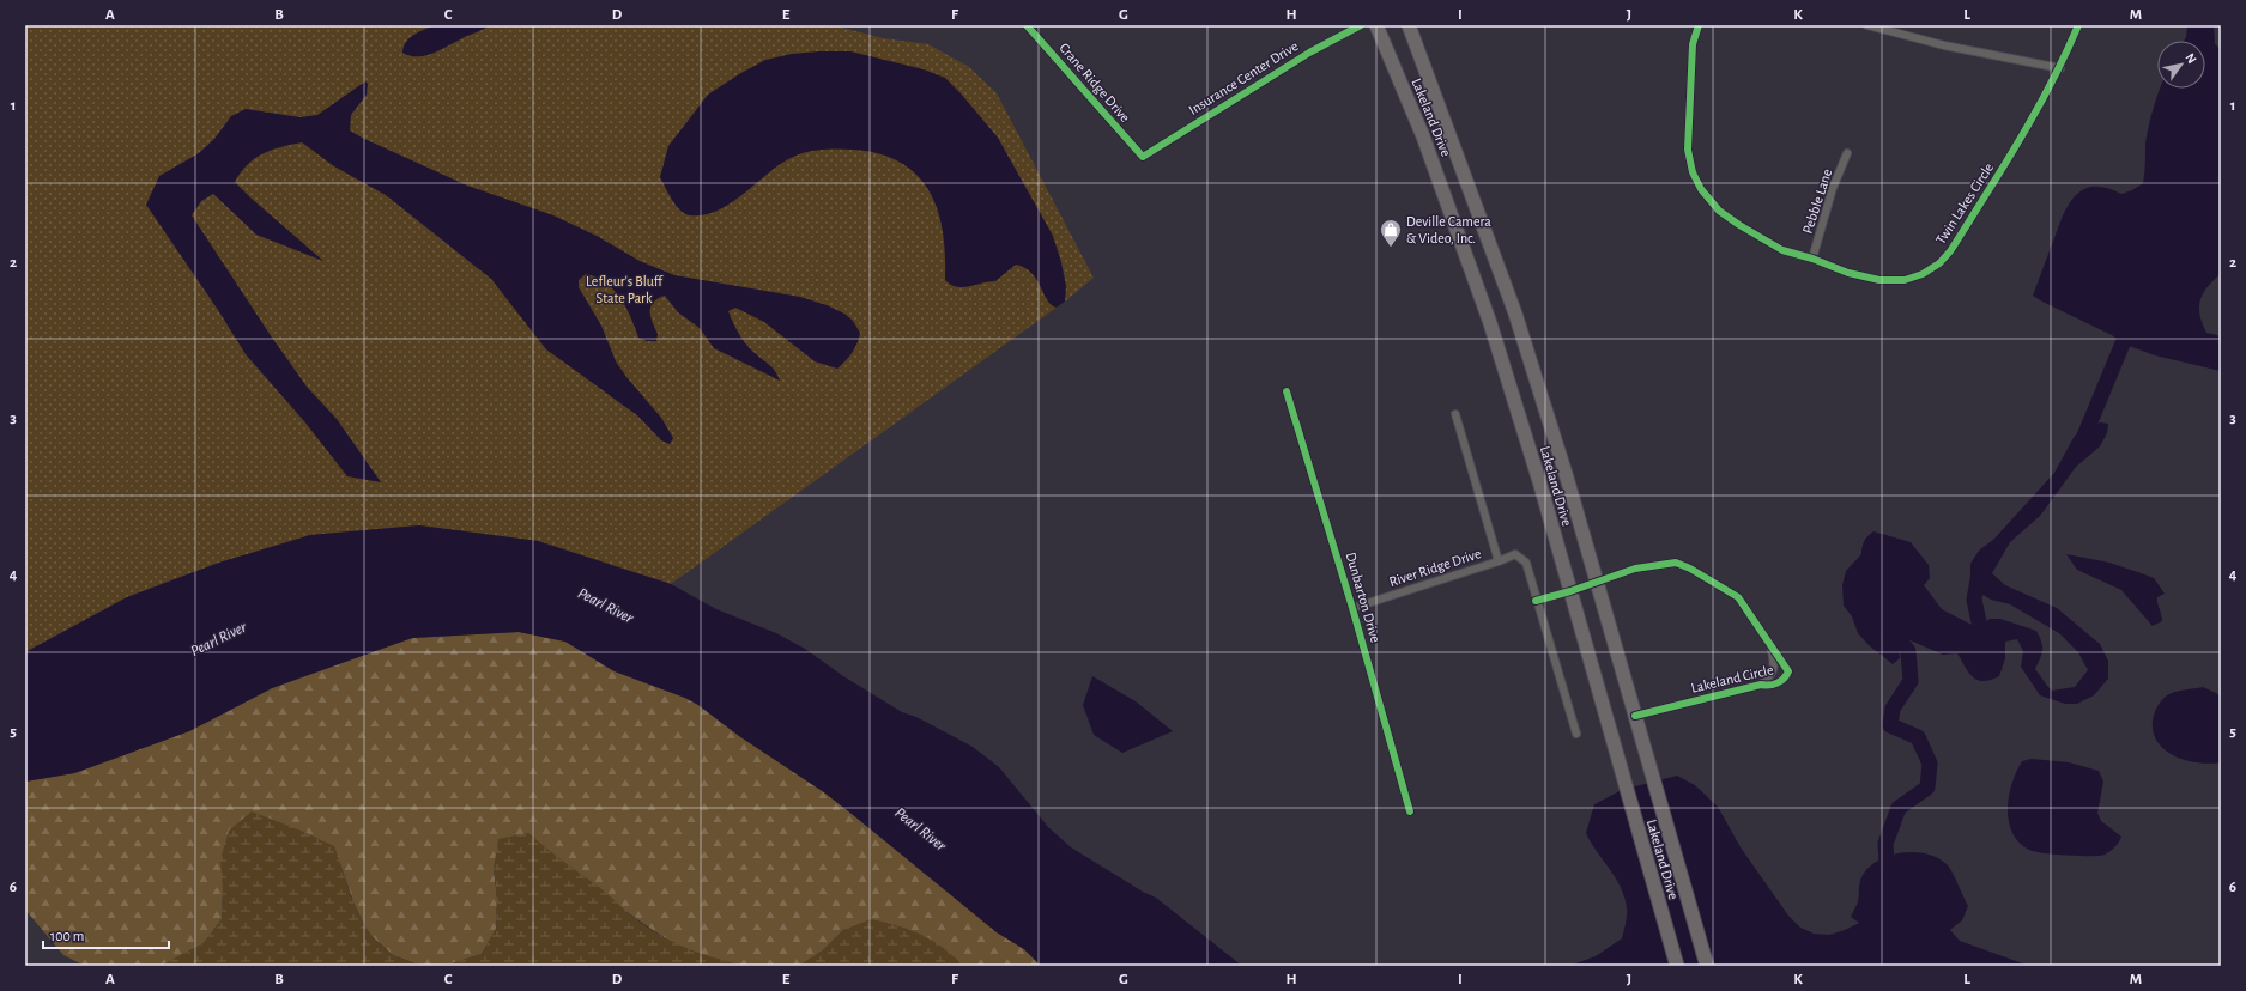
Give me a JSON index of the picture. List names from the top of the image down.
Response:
{
  "streets": {
    "highway": ["Lakeland Drive"],
    "street": [
      "Insurance Center Drive",
      "Crane Ridge Drive",
      "Pebble Lane",
      "Twin Lakes Circle",
      "River Ridge Drive",
      "Dunbarton Drive",
      "Lakeland Circle"
    ]
  },
  "crossings": [
    ["Insurance Center Drive", "Crane Ridge Drive"],
    ["Lakeland Drive", "Lakeland Circle"],
    ["Pebble Lane", "Twin Lakes Circle"],
    ["River Ridge Drive", "Dunbarton Drive"],
    ["River Ridge Drive", "Lakeland Circle"]
  ],
  "water": ["Pearl River"],
  "parks": ["Lefleur's Bluff State Park"],
  "places": {
    "shop": ["Deville Camera & Video, Inc."]
  },
  "scale_bar": "100 m",
  "north": "top right",
  "grid": {
    "columns": [
      "A",
      "B",
      "C",
      "D",
      "E",
      "F",
      "G",
      "H",
      "I",
      "J",
      "K",
      "L",
      "M"
    ],
    "rows": [
      "1",
      "2",
      "3",
      "4",
      "5",
      "6"
    ]
  }
}
